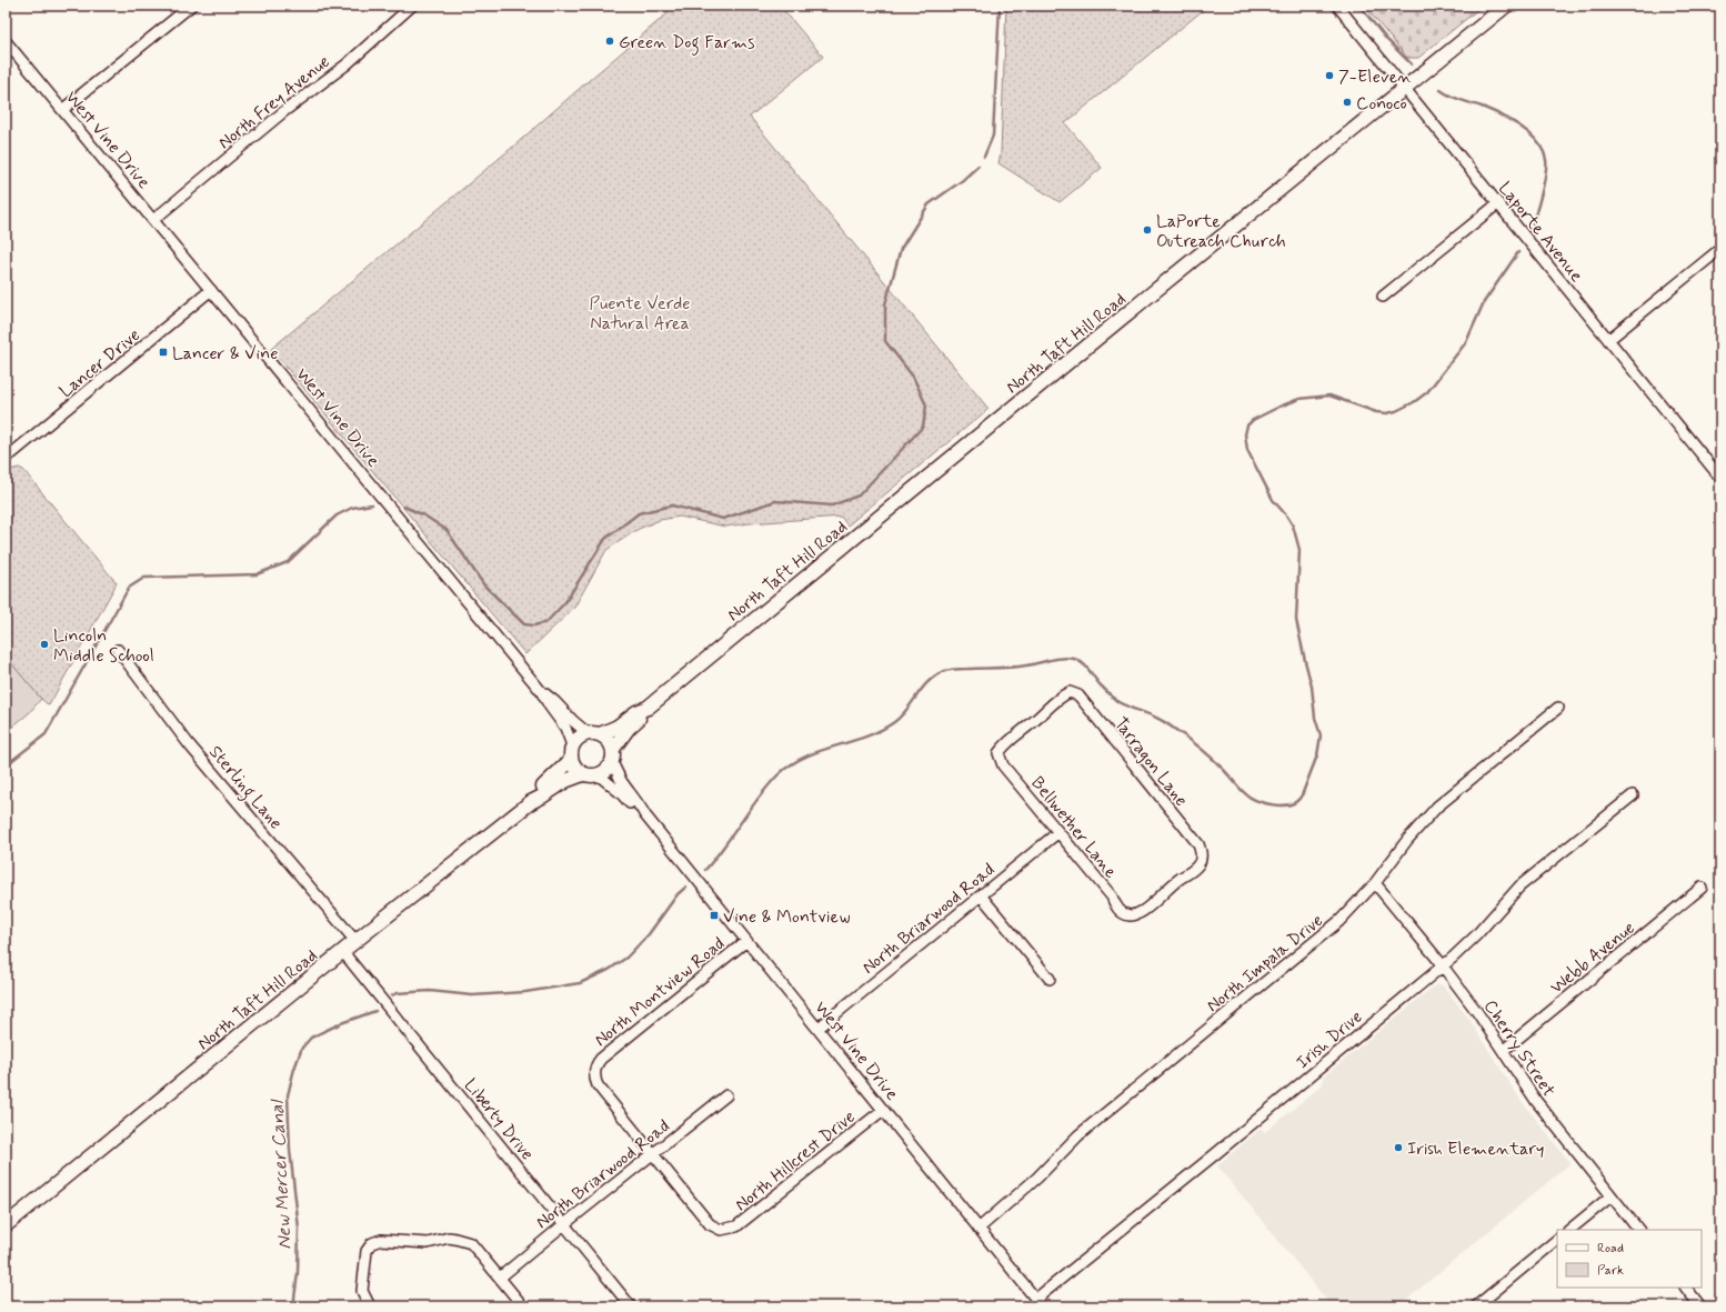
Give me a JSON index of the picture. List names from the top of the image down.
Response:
{
  "streets": {
    "main road": ["West Vine Drive", "North Taft Hill Road"],
    "street": [
      "North Frey Avenue",
      "Laporte Avenue",
      "Lancer Drive",
      "Tarragon Lane",
      "Sterling Lane",
      "Bellwether Lane",
      "North Briarwood Road",
      "Webb Avenue",
      "North Impala Drive",
      "North Montview Road",
      "Irish Drive",
      "Cherry Street",
      "Liberty Drive",
      "North Hillcrest Drive"
    ]
  },
  "crossings": [
    ["North Frey Avenue", "West Vine Drive"],
    ["West Vine Drive", "North Taft Hill Road"],
    ["West Vine Drive", "Lancer Drive"],
    ["West Vine Drive", "North Briarwood Road"],
    ["West Vine Drive", "North Impala Drive"],
    ["West Vine Drive", "North Montview Road"],
    ["West Vine Drive", "Irish Drive"],
    ["West Vine Drive", "North Hillcrest Drive"],
    ["Laporte Avenue", "North Taft Hill Road"],
    ["North Taft Hill Road", "Sterling Lane"],
    ["North Taft Hill Road", "Liberty Drive"],
    ["Tarragon Lane", "Bellwether Lane"],
    ["Bellwether Lane", "North Briarwood Road"],
    ["North Briarwood Road", "North Montview Road"],
    ["North Briarwood Road", "Liberty Drive"],
    ["North Briarwood Road", "North Hillcrest Drive"],
    ["Webb Avenue", "Cherry Street"],
    ["North Impala Drive", "Cherry Street"],
    ["North Montview Road", "North Hillcrest Drive"],
    ["Irish Drive", "Cherry Street"]
  ],
  "water": ["New Mercer Canal"],
  "parks": ["Puente Verde Natural Area"],
  "places": {
    "other": [
      "Green Dog Farms",
      "7-Eleven",
      "Conoco",
      "LaPorte Outreach Church",
      "Lincoln Middle School",
      "Irish Elementary"
    ],
    "transit": ["Lancer & Vine", "Vine & Montview"]
  },
  "legend": ["Road", "Park"]
}
